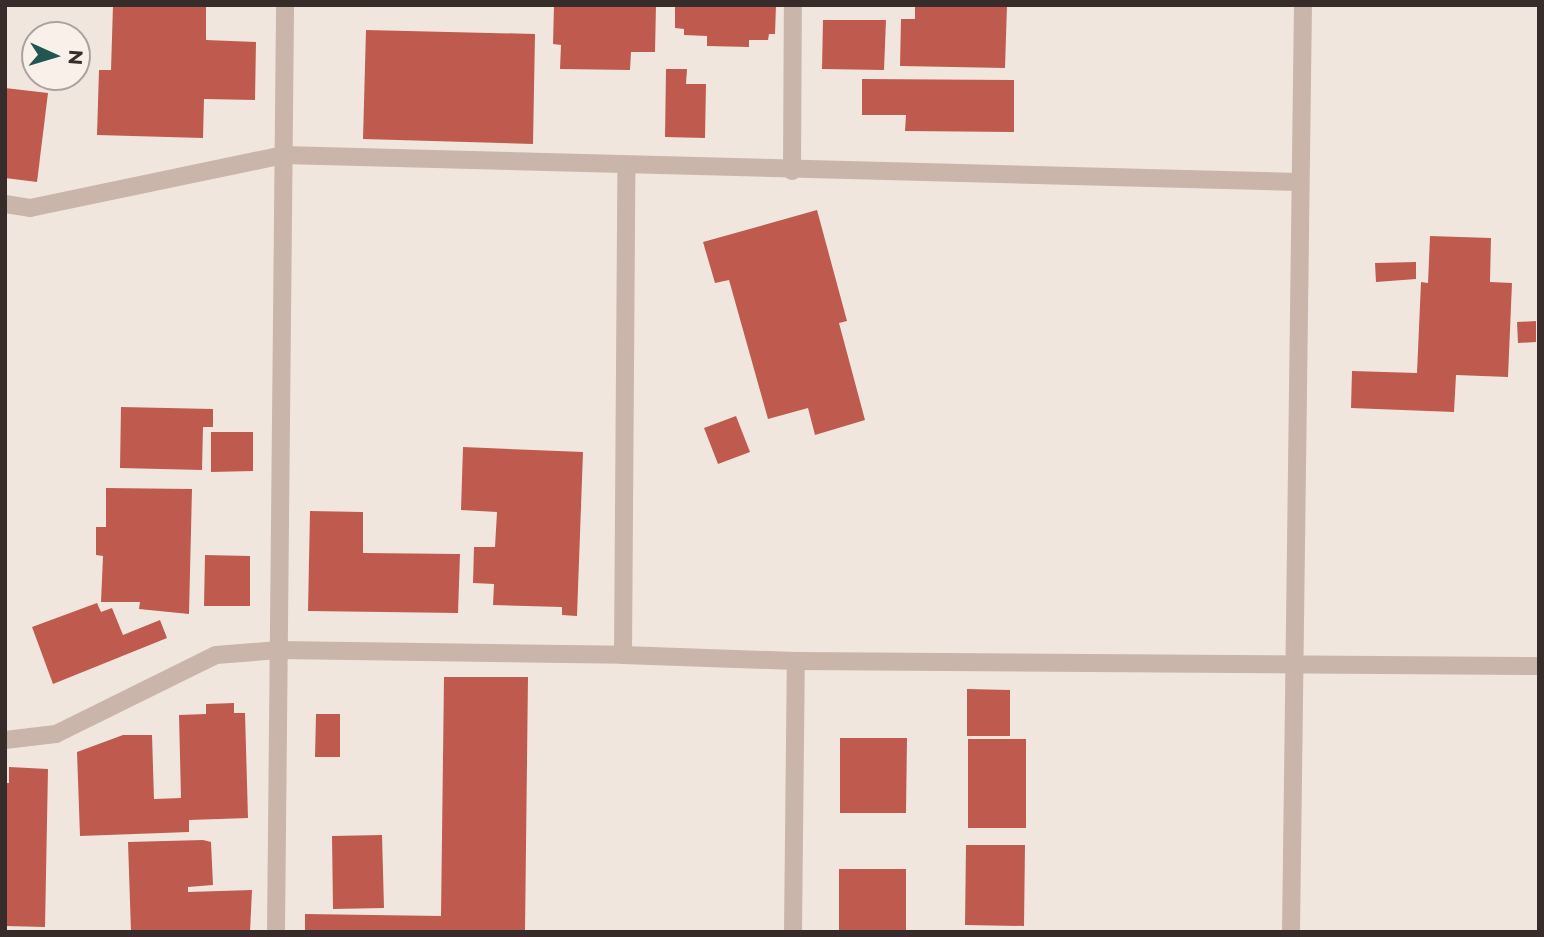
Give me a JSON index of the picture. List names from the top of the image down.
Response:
{
  "north": "right"
}
